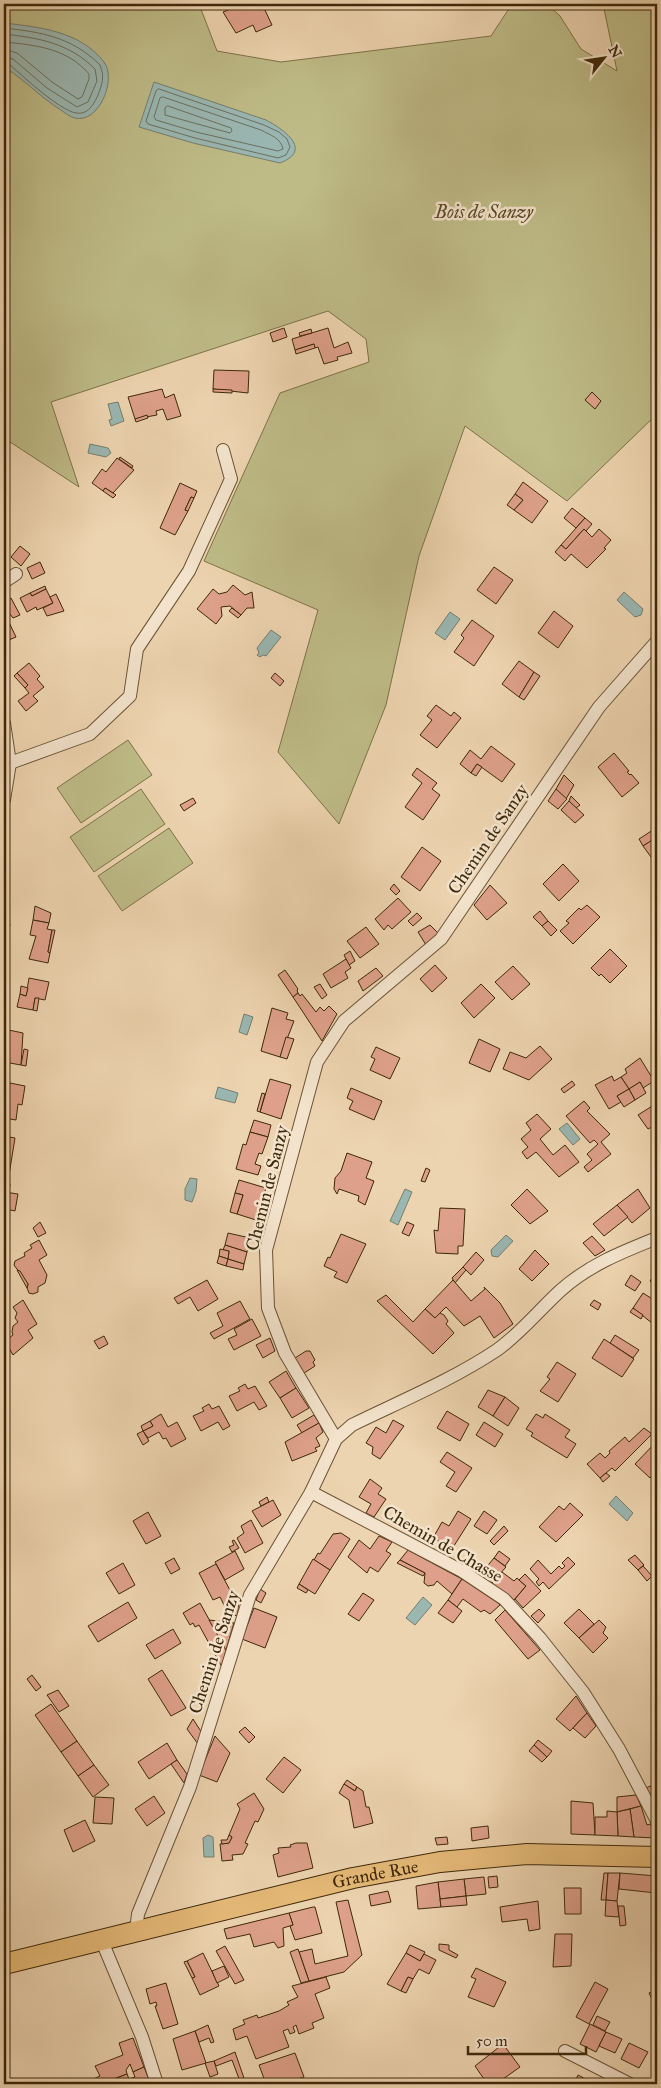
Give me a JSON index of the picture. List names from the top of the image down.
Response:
{
  "streets": {
    "main road": ["Grande Rue"],
    "street": ["Chemin de Sanzy", "Chemin de Chasse"]
  },
  "crossings": [
    ["Chemin de Sanzy", "Chemin de Chasse"],
    ["Chemin de Sanzy", "Grande Rue"]
  ],
  "parks": ["Bois de Sanzy"],
  "scale_bar": "50 m",
  "north": "top right"
}
